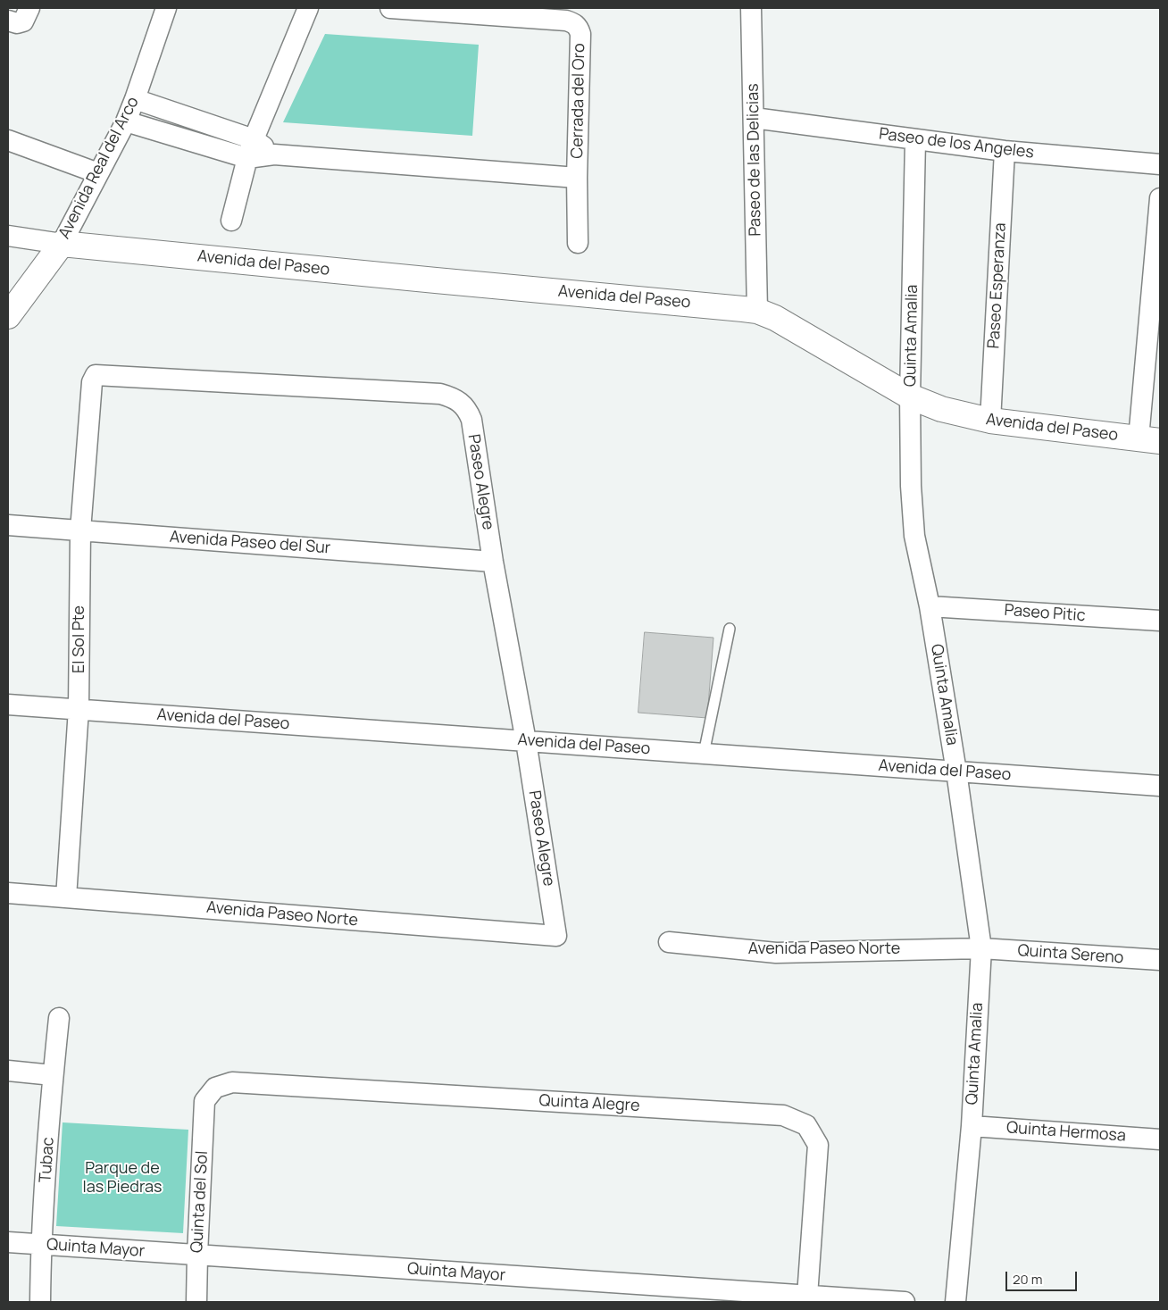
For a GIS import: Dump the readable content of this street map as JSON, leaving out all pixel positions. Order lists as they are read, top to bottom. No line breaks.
{"streets":{"street":["Cerrada del Oro","Paseo de los Angeles","Paseo de las Delicias","Avenida Real del Arco","Avenida del Paseo","Paseo Esperanza","Quinta Amalia","Paseo Alegre","Avenida Paseo del Sur","Paseo Pitic","El Sol Pte","Avenida Paseo Norte","Quinta Sereno","Quinta Alegre","Quinta Hermosa","Tubac","Quinta del Sol","Quinta Mayor"]},"crossings":[["Cerrada del Oro","Avenida Real del Arco"],["Paseo de los Angeles","Paseo de las Delicias"],["Paseo de los Angeles","Paseo Esperanza"],["Paseo de los Angeles","Quinta Amalia"],["Paseo de las Delicias","Avenida del Paseo"],["Avenida Real del Arco","Avenida del Paseo"],["Avenida del Paseo","Paseo Esperanza"],["Avenida del Paseo","Quinta Amalia"],["Avenida del Paseo","Paseo Alegre"],["Avenida del Paseo","El Sol Pte"],["Quinta Amalia","Paseo Pitic"],["Quinta Amalia","Avenida Paseo Norte"],["Quinta Amalia","Quinta Sereno"],["Quinta Amalia","Quinta Hermosa"],["Paseo Alegre","Avenida Paseo del Sur"],["Paseo Alegre","El Sol Pte"],["Paseo Alegre","Avenida Paseo Norte"],["Avenida Paseo del Sur","El Sol Pte"],["El Sol Pte","Avenida Paseo Norte"],["Avenida Paseo Norte","Quinta Sereno"],["Quinta Alegre","Quinta del Sol"],["Quinta Alegre","Quinta Mayor"],["Tubac","Quinta Mayor"],["Quinta del Sol","Quinta Mayor"]],"parks":["Parque de las Piedras"],"scale_bar":"20 m"}
